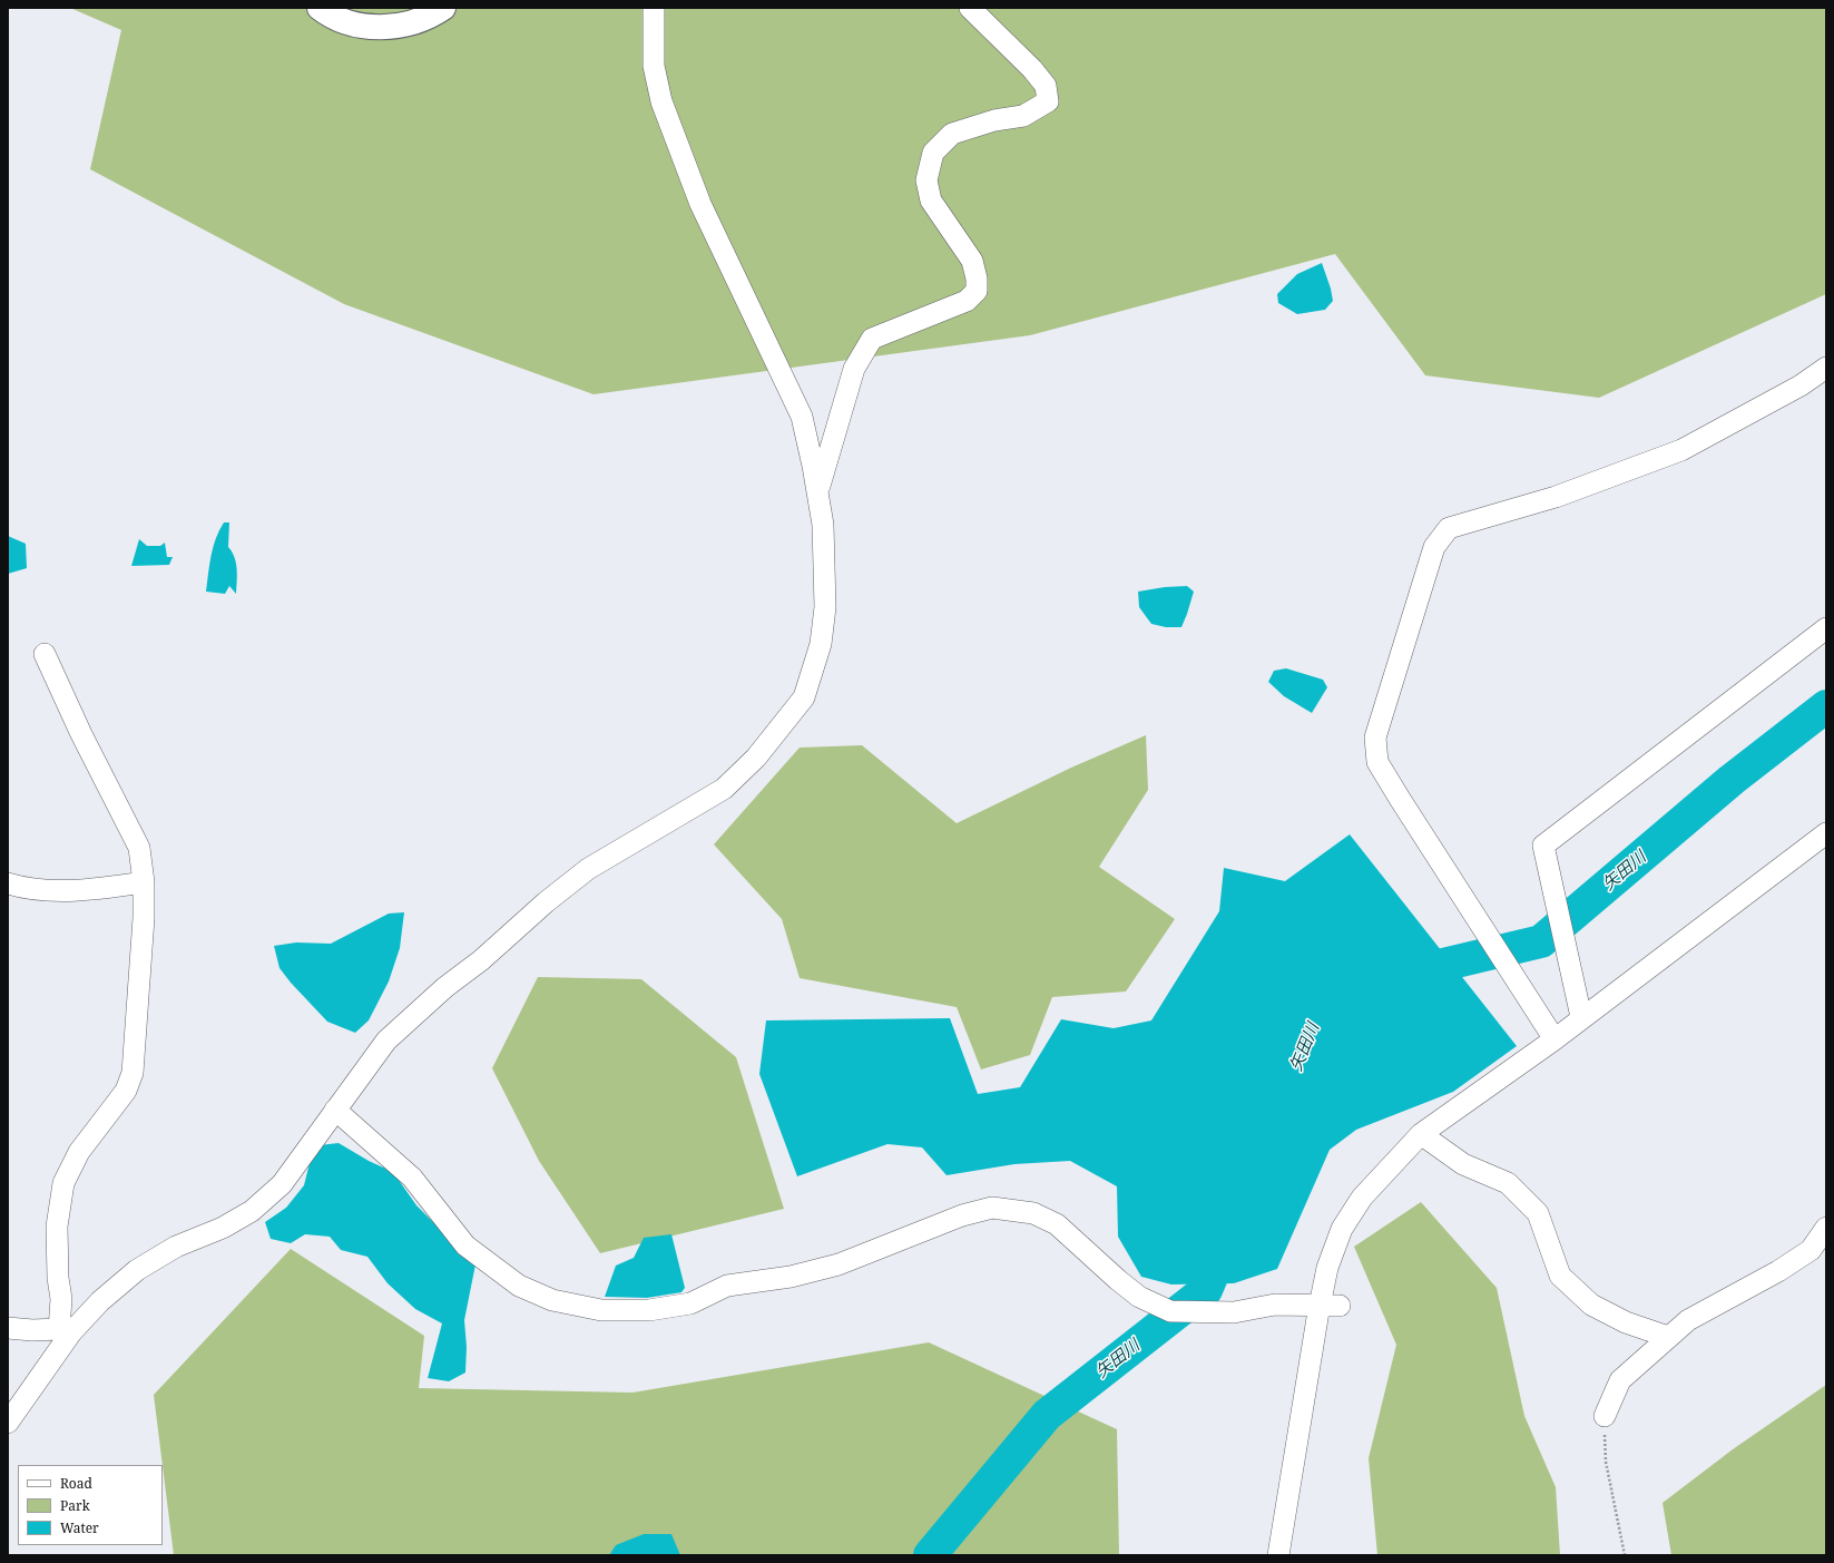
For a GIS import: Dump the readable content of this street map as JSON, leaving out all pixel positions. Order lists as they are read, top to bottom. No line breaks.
{"water":["矢田川"],"legend":["Road","Park","Water"]}
